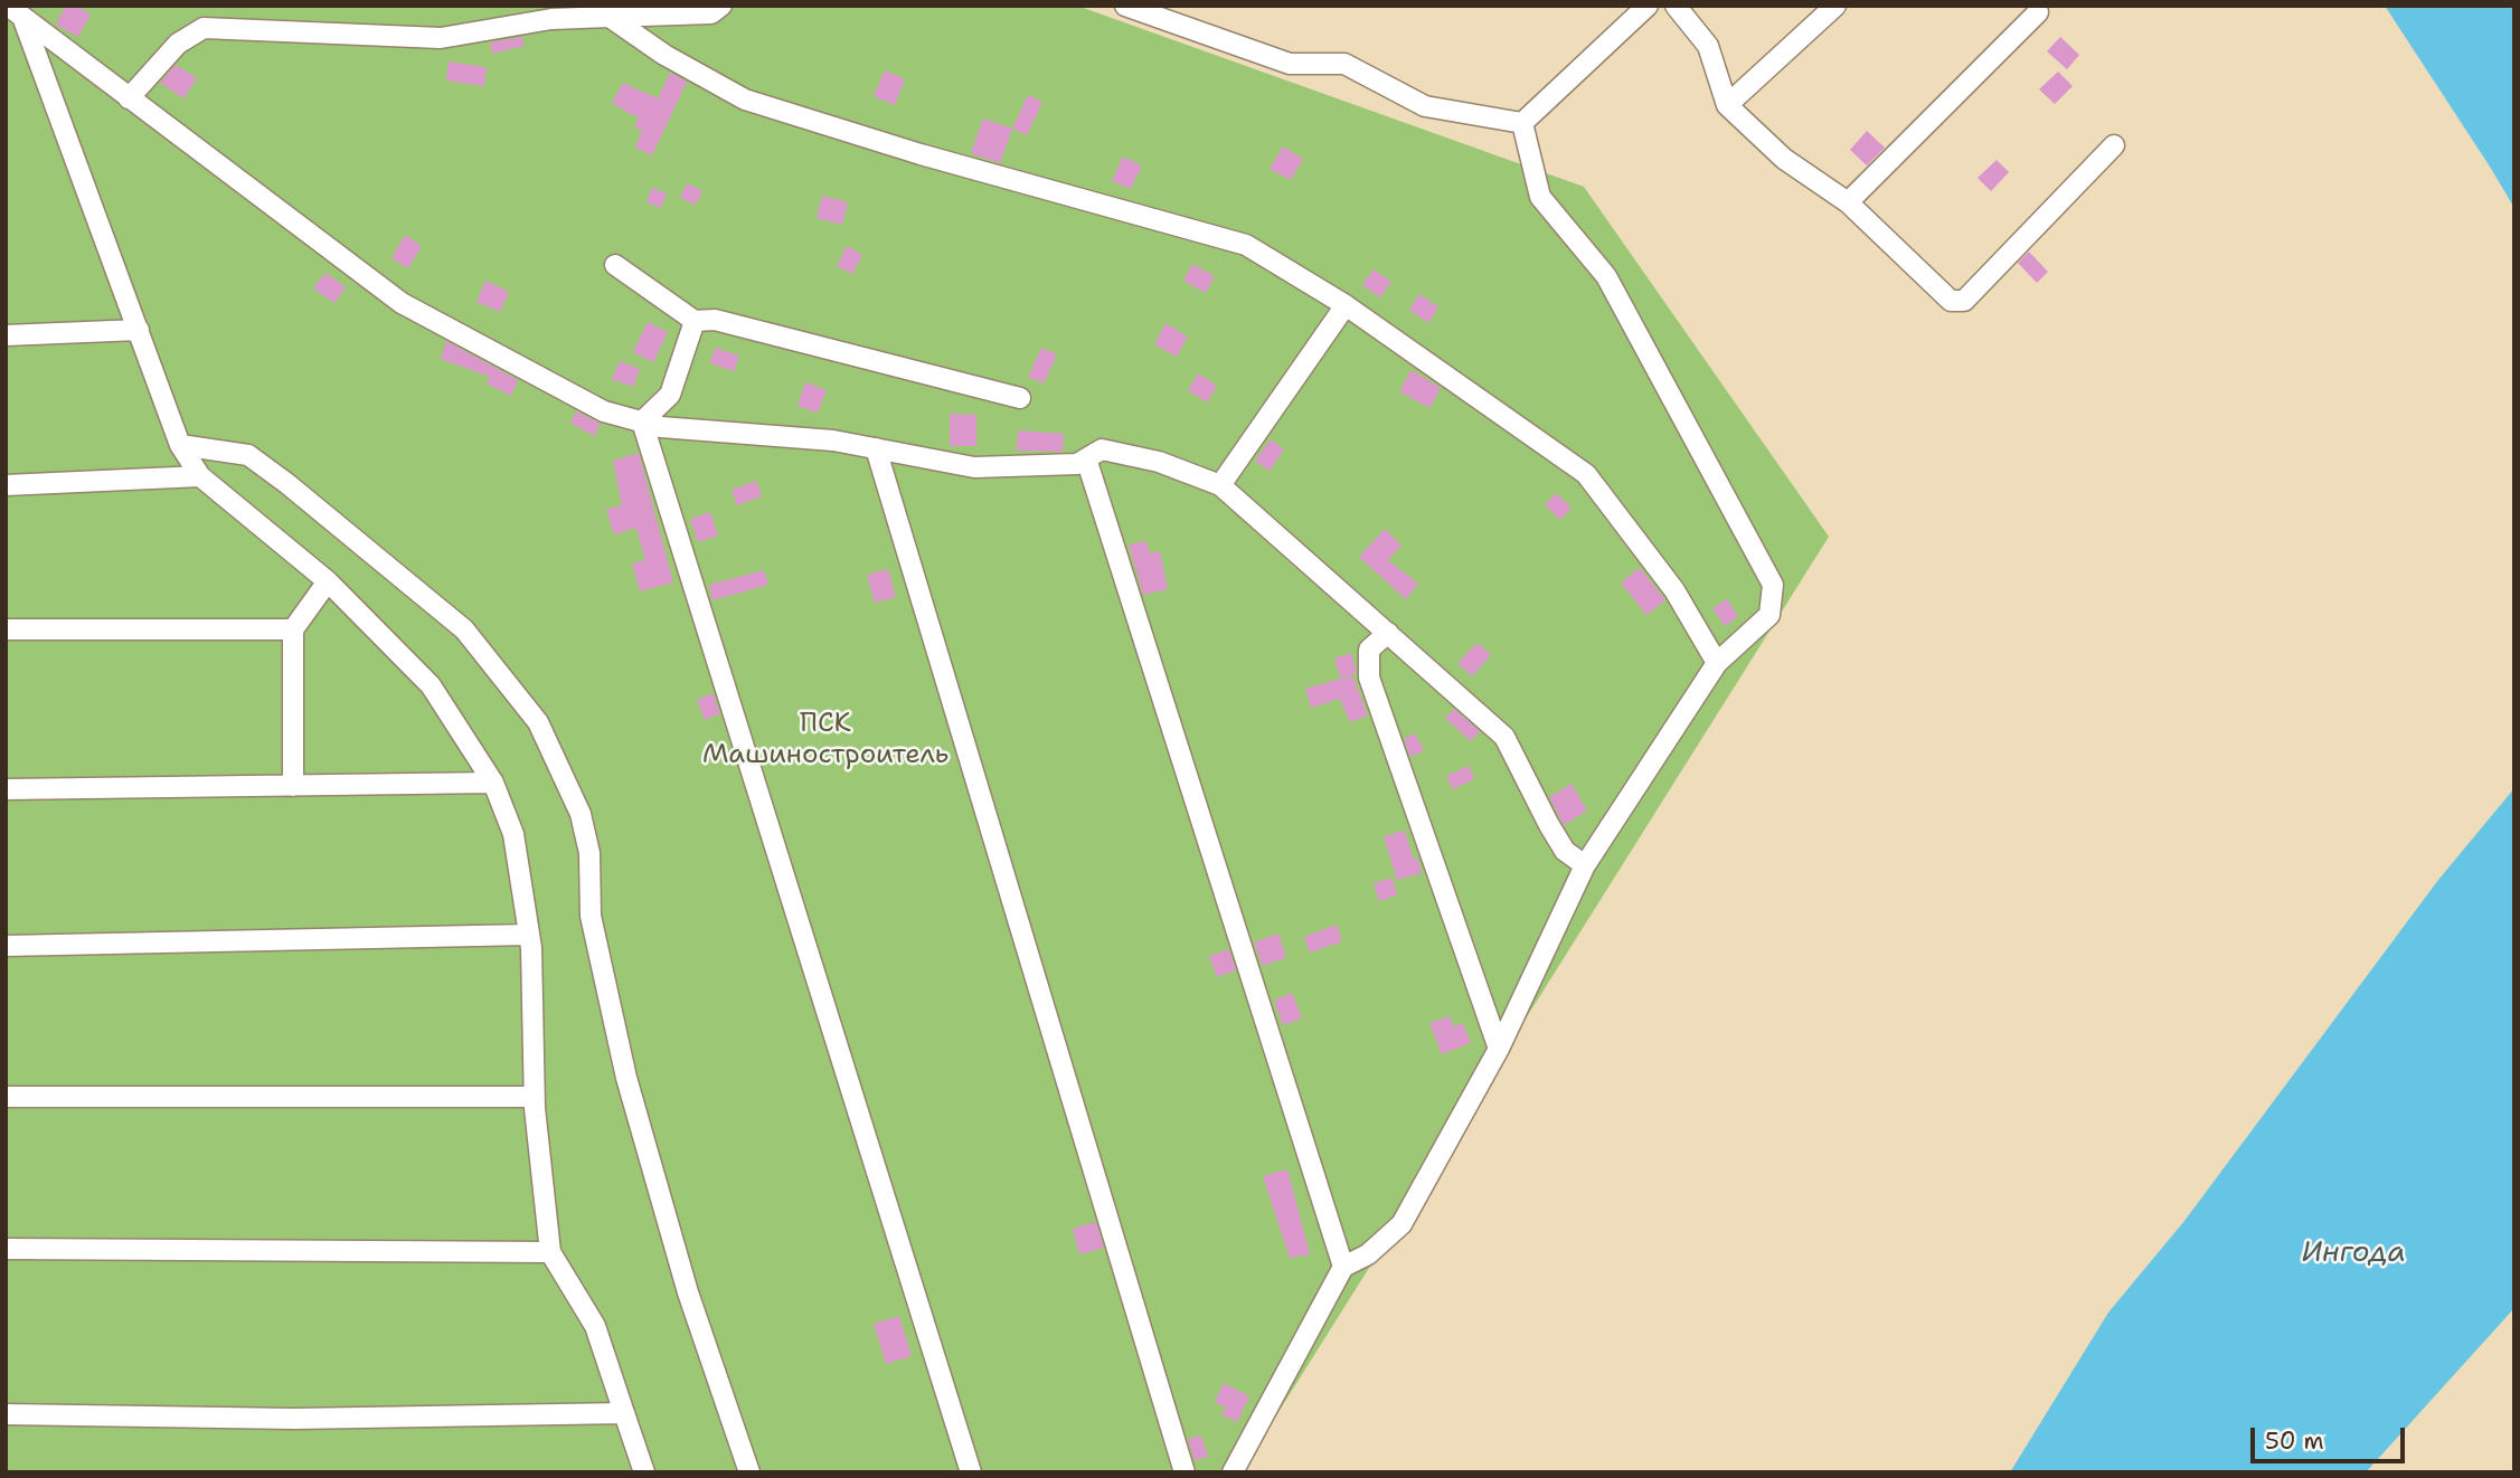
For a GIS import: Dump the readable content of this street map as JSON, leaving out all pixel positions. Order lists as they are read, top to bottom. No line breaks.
{"water":["Ингода"],"parks":["ПСК Машиностроитель"],"scale_bar":"50 m"}
